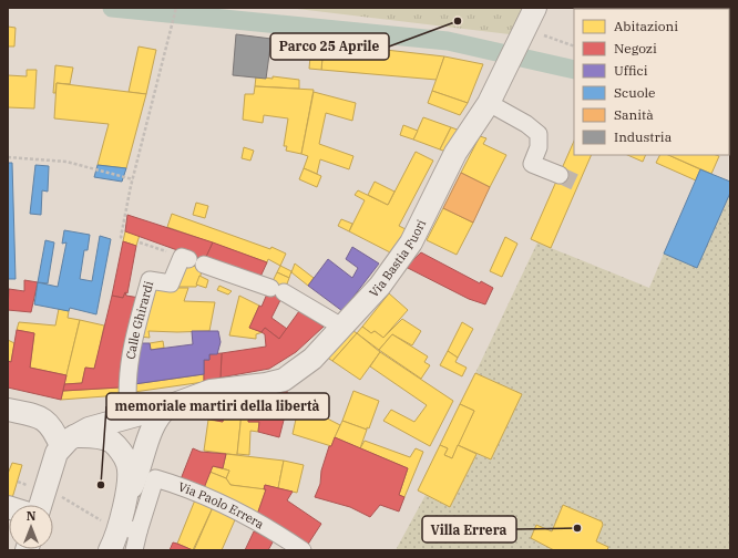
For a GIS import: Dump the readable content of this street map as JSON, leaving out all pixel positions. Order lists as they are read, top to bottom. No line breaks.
{"streets":{"street":["Via Bastia Fuori","Calle Ghirardi","Via Paolo Errera"]},"crossings":[["Via Bastia Fuori","Calle Ghirardi"]],"places":["Parco 25 Aprile","memoriale martiri della libertà","Villa Errera"],"legend":["Abitazioni","Negozi","Uffici","Scuole","Sanità","Industria"],"north":"top"}
